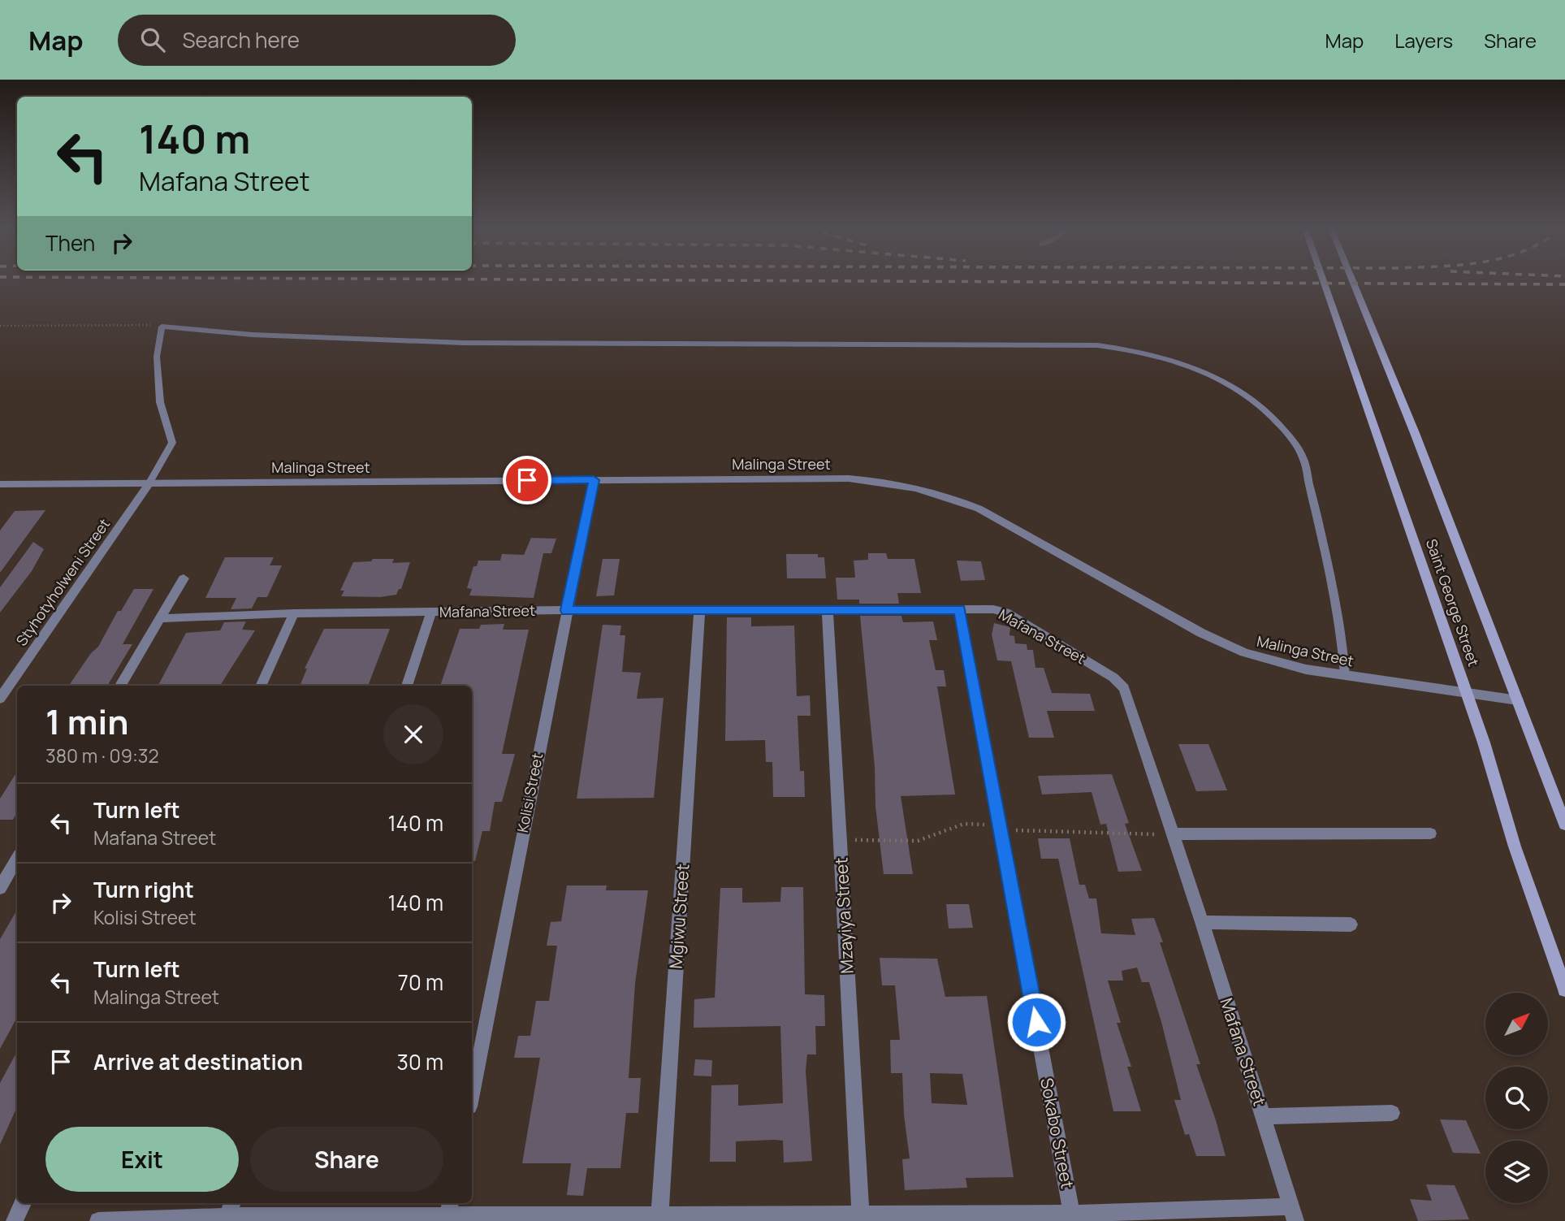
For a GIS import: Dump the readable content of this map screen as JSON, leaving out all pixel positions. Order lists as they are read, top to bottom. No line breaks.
{"streets":{"main road":["Saint George Street"],"street":["Malinga Street","Styhotyholweni Street","Mafana Street","Kolisi Street","Mzayiya Street","Mgiwu Street","Sokabo Street"]},"crossings":[["Malinga Street","Styhotyholweni Street"],["Malinga Street","Saint George Street"],["Malinga Street","Kolisi Street"],["Mafana Street","Kolisi Street"],["Mafana Street","Mzayiya Street"],["Mafana Street","Mgiwu Street"],["Mafana Street","Sokabo Street"]],"north":"top right","page":{"header":"Map","search":"Search here","nav":["Map","Layers","Share"],"turn":["140 m","Mafana Street"],"then":"Then","heading":["1 min","380 m · 09:32"],"list":[{"name":"Turn left","note":"Mafana Street","value":"140 m"},{"name":"Turn right","note":"Kolisi Street","value":"140 m"},{"name":"Turn left","note":"Malinga Street","value":"70 m"},{"name":"Arrive at destination","value":"30 m"}],"buttons":["Exit","Share"]}}
